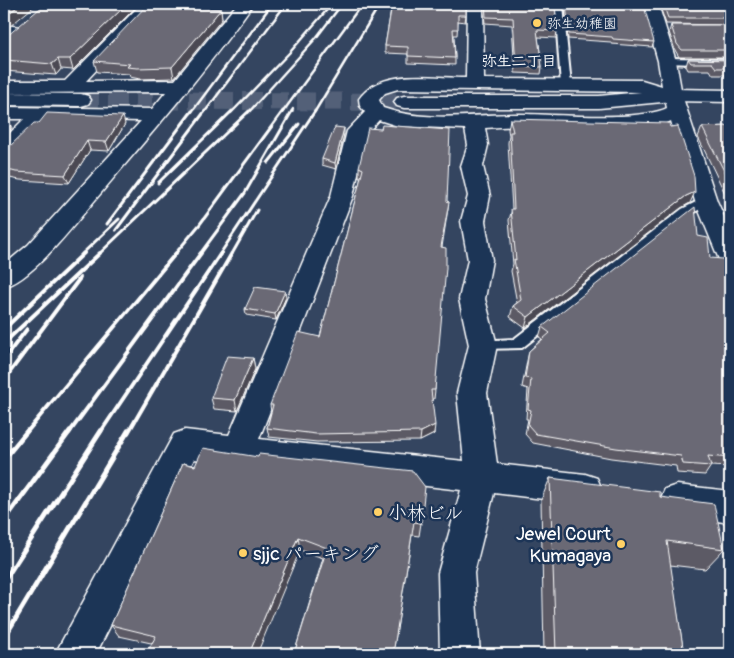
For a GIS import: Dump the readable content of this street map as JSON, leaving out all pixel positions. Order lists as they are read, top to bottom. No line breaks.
{"districts":["弥生二丁目"],"places":["弥生幼稚園","小林ビル","Jewel Court Kumagaya","sjjc パーキング"]}
